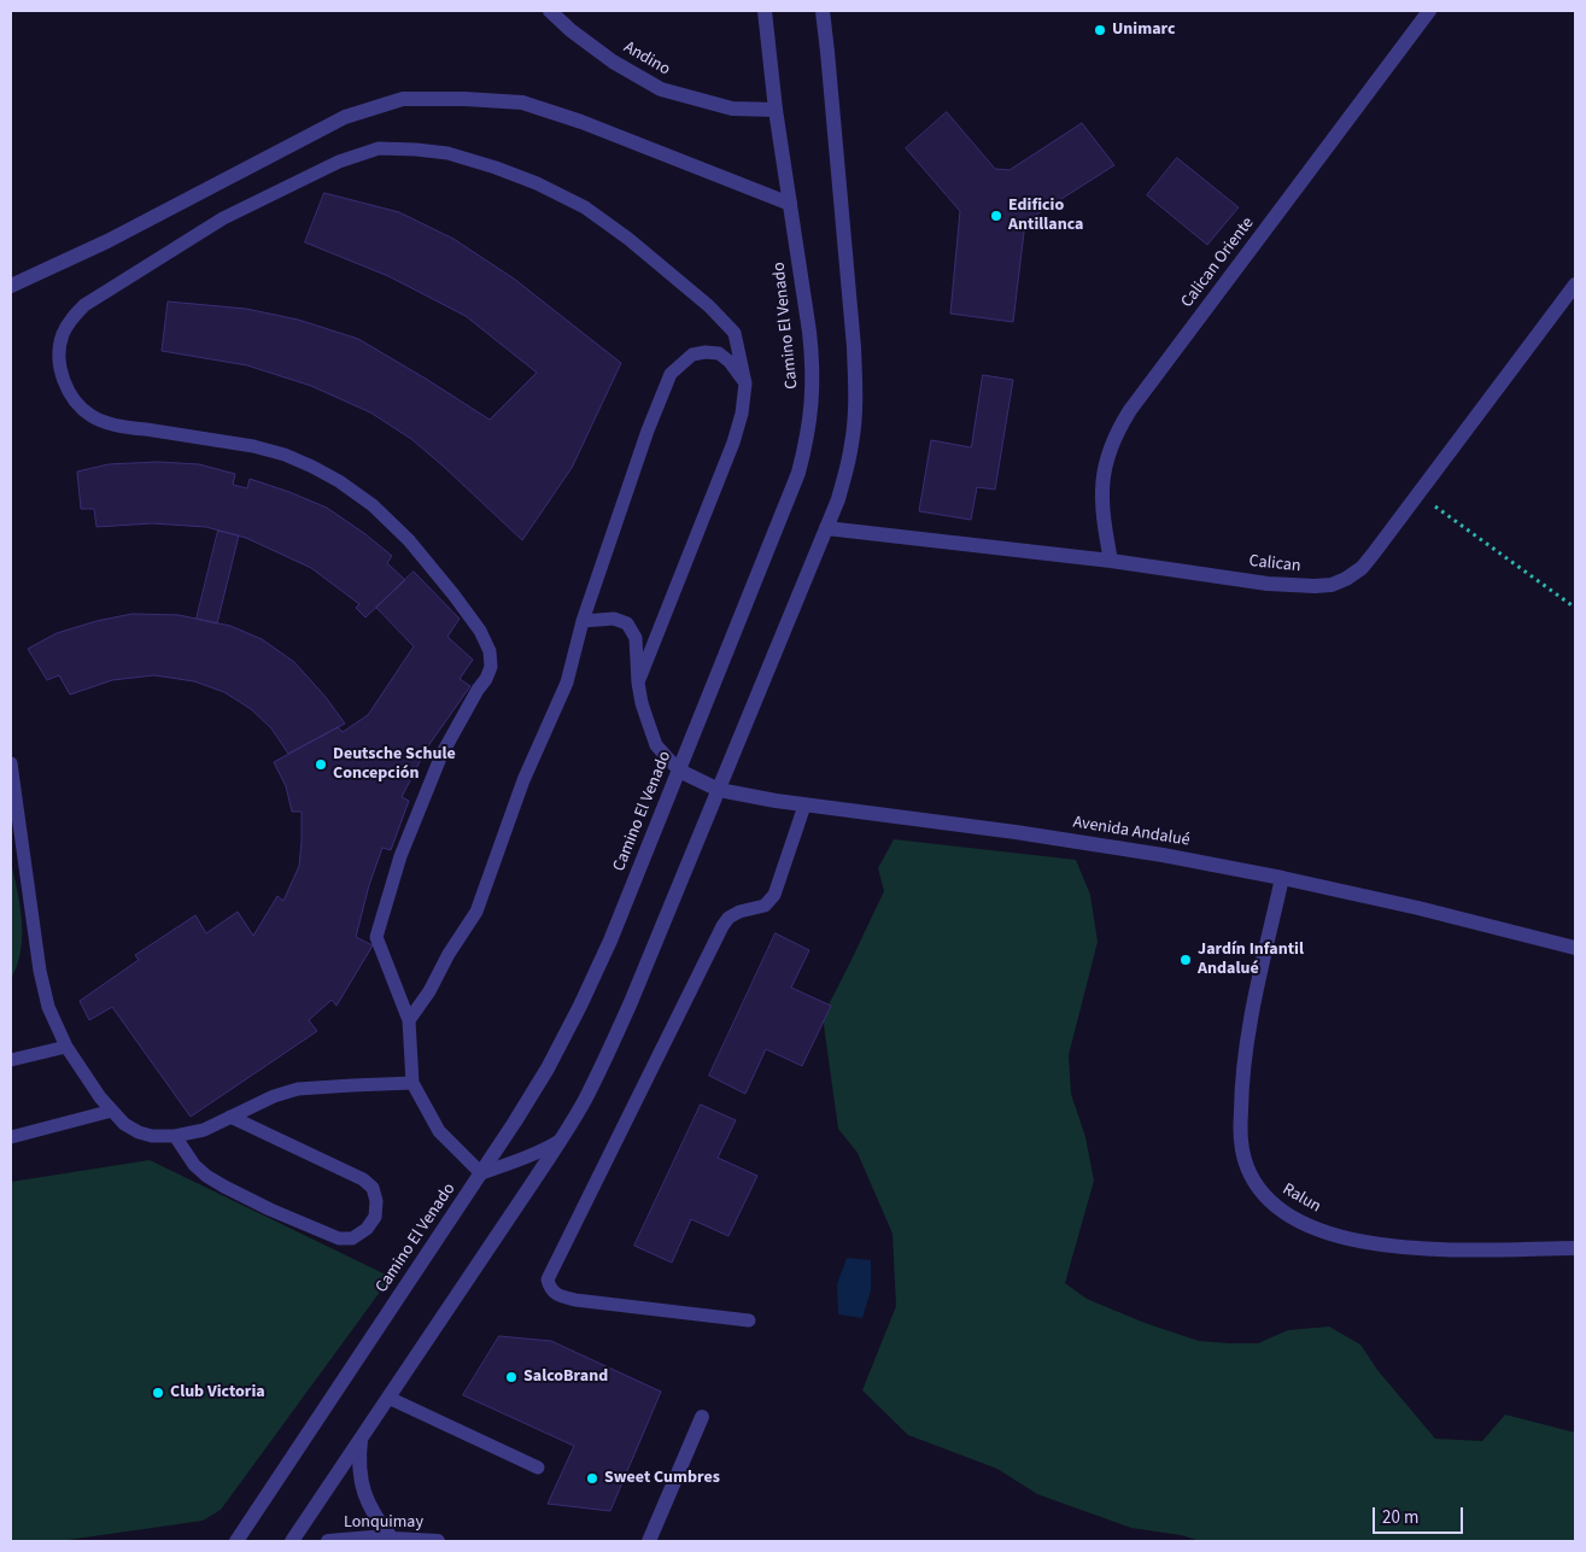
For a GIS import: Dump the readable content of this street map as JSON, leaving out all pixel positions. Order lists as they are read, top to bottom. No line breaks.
{"streets":{"street":["Andino","Calican Oriente","Camino El Venado","Calican","Avenida Andalué","Ralun","Lonquimay"]},"crossings":[["Andino","Camino El Venado"],["Calican Oriente","Calican"],["Camino El Venado","Avenida Andalué"],["Avenida Andalué","Ralun"]],"places":["Unimarc","Edificio Antillanca","Deutsche Schule Concepción","Jardín Infantil Andalué","SalcoBrand","Club Victoria","Sweet Cumbres"],"scale_bar":"20 m"}
